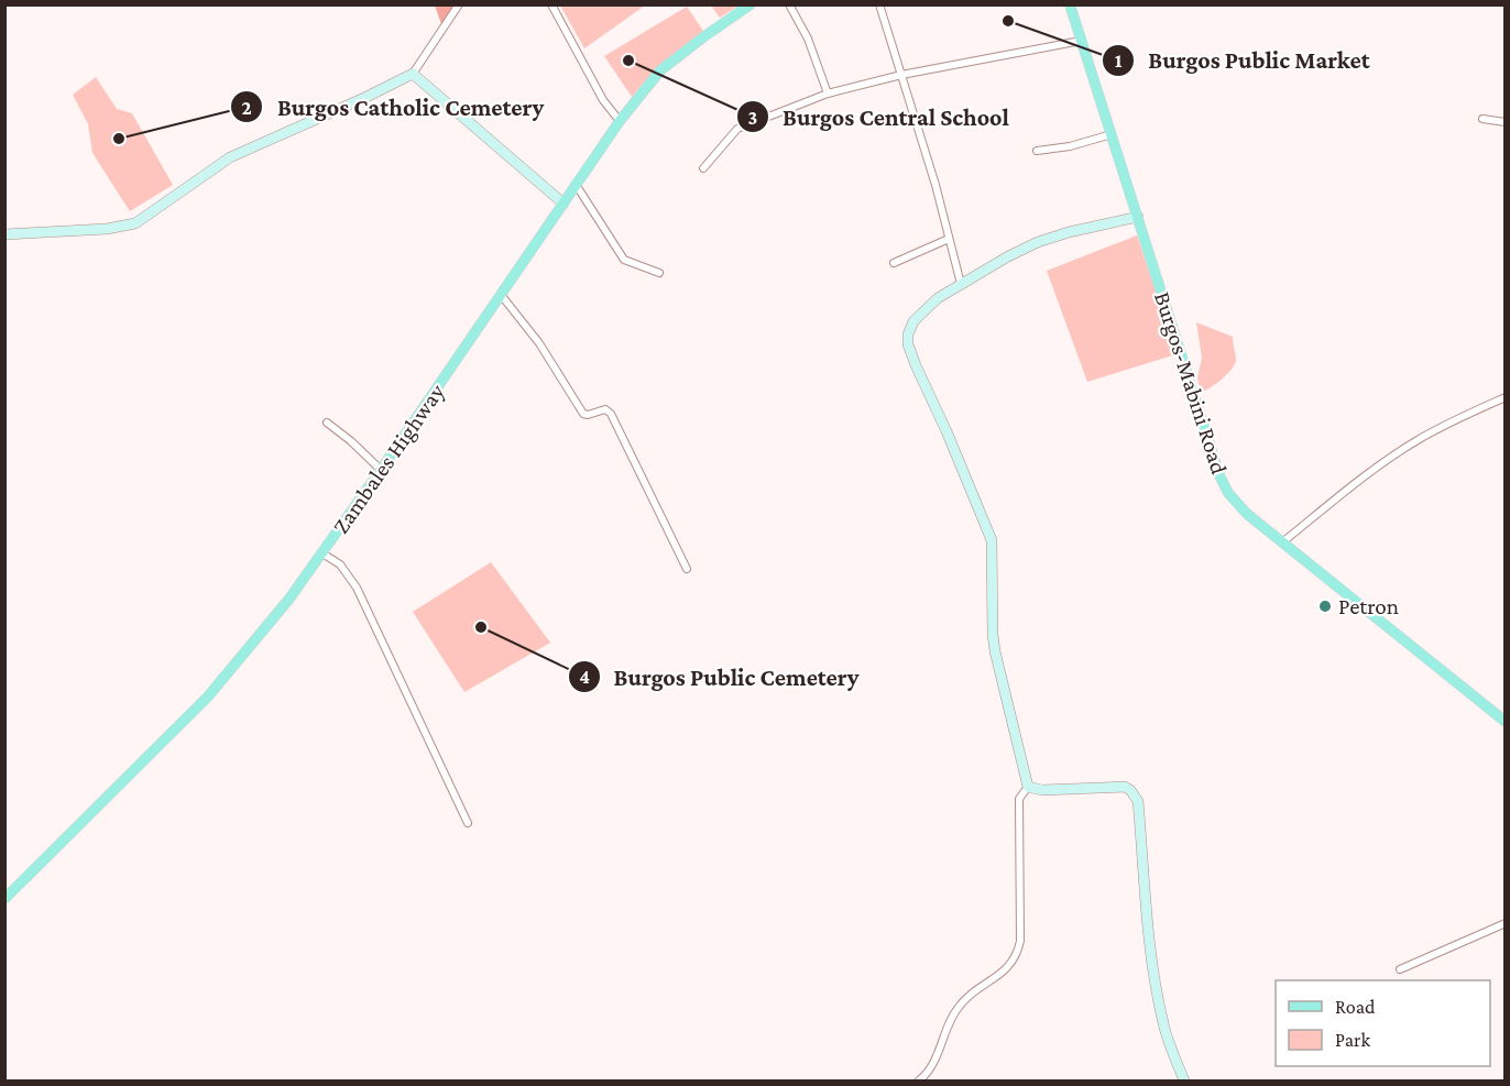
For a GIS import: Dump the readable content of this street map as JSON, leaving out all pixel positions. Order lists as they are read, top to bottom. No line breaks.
{"streets":{"main road":["Burgos-Mabini Road","Zambales Highway"]},"places":["Burgos Public Market","Burgos Central School","Burgos Catholic Cemetery","Petron","Burgos Public Cemetery"],"legend":["Road","Park"]}
